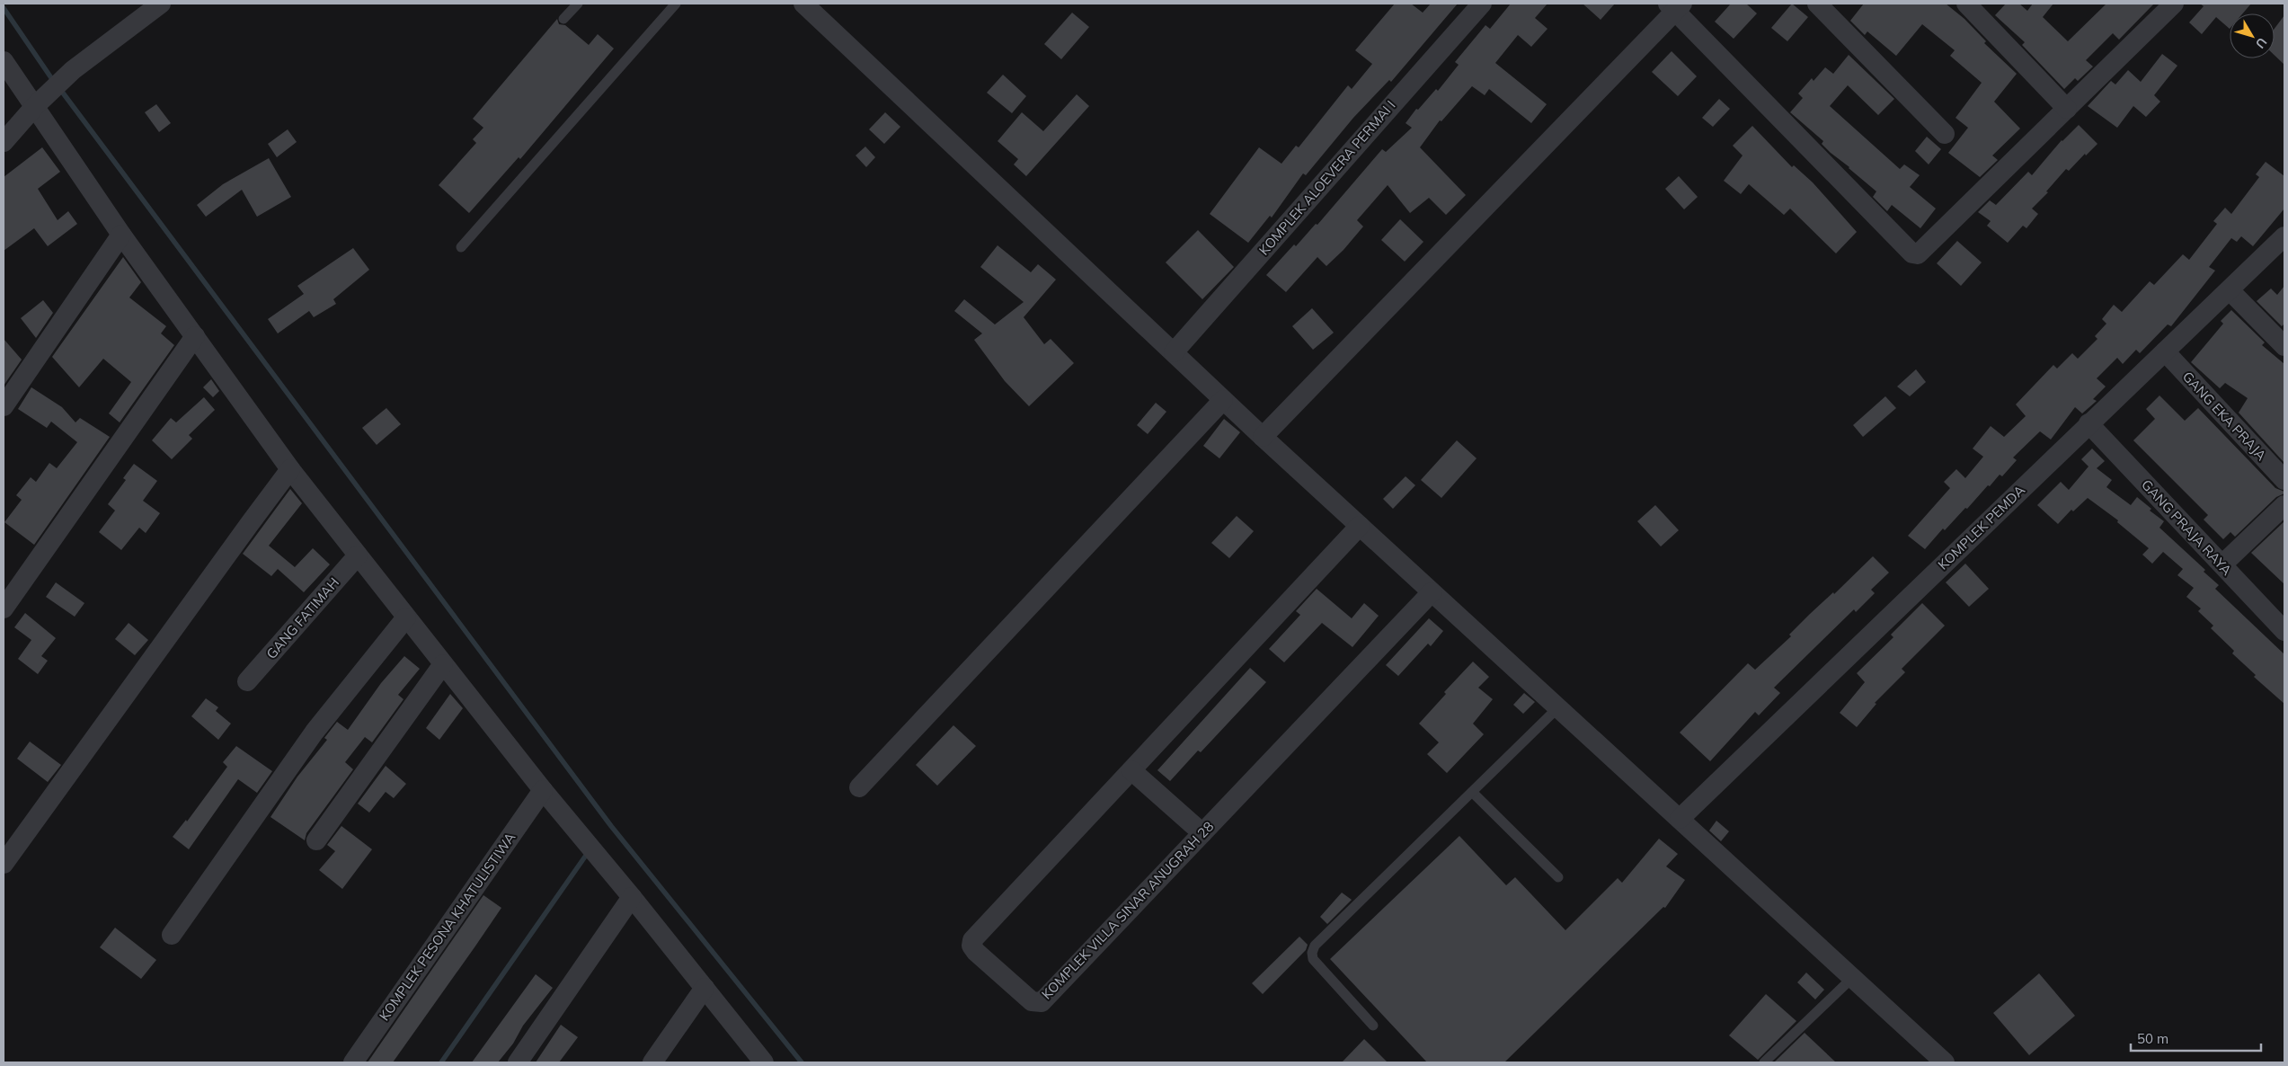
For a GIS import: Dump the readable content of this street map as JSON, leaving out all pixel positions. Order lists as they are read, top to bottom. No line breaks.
{"streets":{"street":["KOMPLEK ALOEVERA PERMAI I","GANG EKA PRAJA","KOMPLEK PEMDA","GANG PRAJA RAYA","GANG FATIMAH","KOMPLEK VILLA SINAR ANUGRAH 28","KOMPLEK PESONA KHATULISTIWA"]},"crossings":[["GANG EKA PRAJA","KOMPLEK PEMDA"],["KOMPLEK PEMDA","GANG PRAJA RAYA"]],"scale_bar":"50 m","north":"bottom right"}
